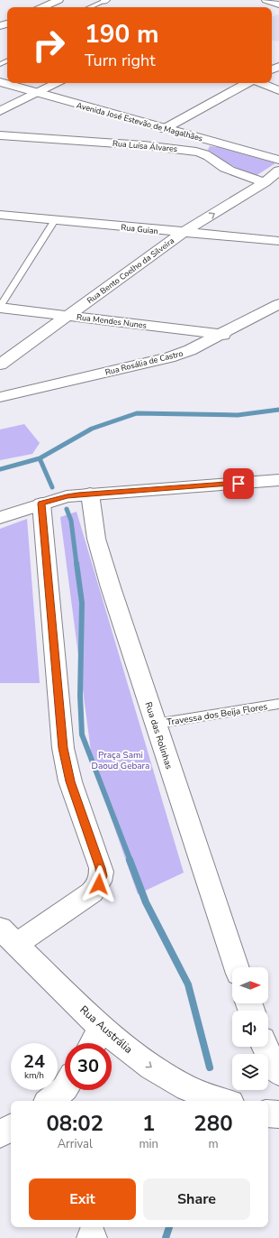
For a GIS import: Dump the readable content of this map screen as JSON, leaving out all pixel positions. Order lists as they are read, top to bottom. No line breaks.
{"streets":{"street":["Avenida José Estevão de Magalhães","Rua Luísa Álvares","Rua Guian","Rua Bento Coelho da Silveira","Rua Mendes Nunes","Rua Rosália de Castro","Rua das Rolinhas","Rua Austrália"],"lane":["Travessa dos Beija Flores"]},"crossings":[["Rua Luísa Álvares","Rua Bento Coelho da Silveira"],["Rua Guian","Rua Bento Coelho da Silveira"],["Rua Bento Coelho da Silveira","Rua Mendes Nunes"],["Rua Mendes Nunes","Rua Rosália de Castro"],["Travessa dos Beija Flores","Rua das Rolinhas"]],"one_way":["Rua Austrália"],"parks":["Praça Sami Daoud Gebara"],"north":"right","page":{"turn":["190 m","Turn right"],"speed":"24 km/h","limit":"30","eta":["08:02","Arrival","1","min","280","m"],"buttons":["Exit","Share"]}}
